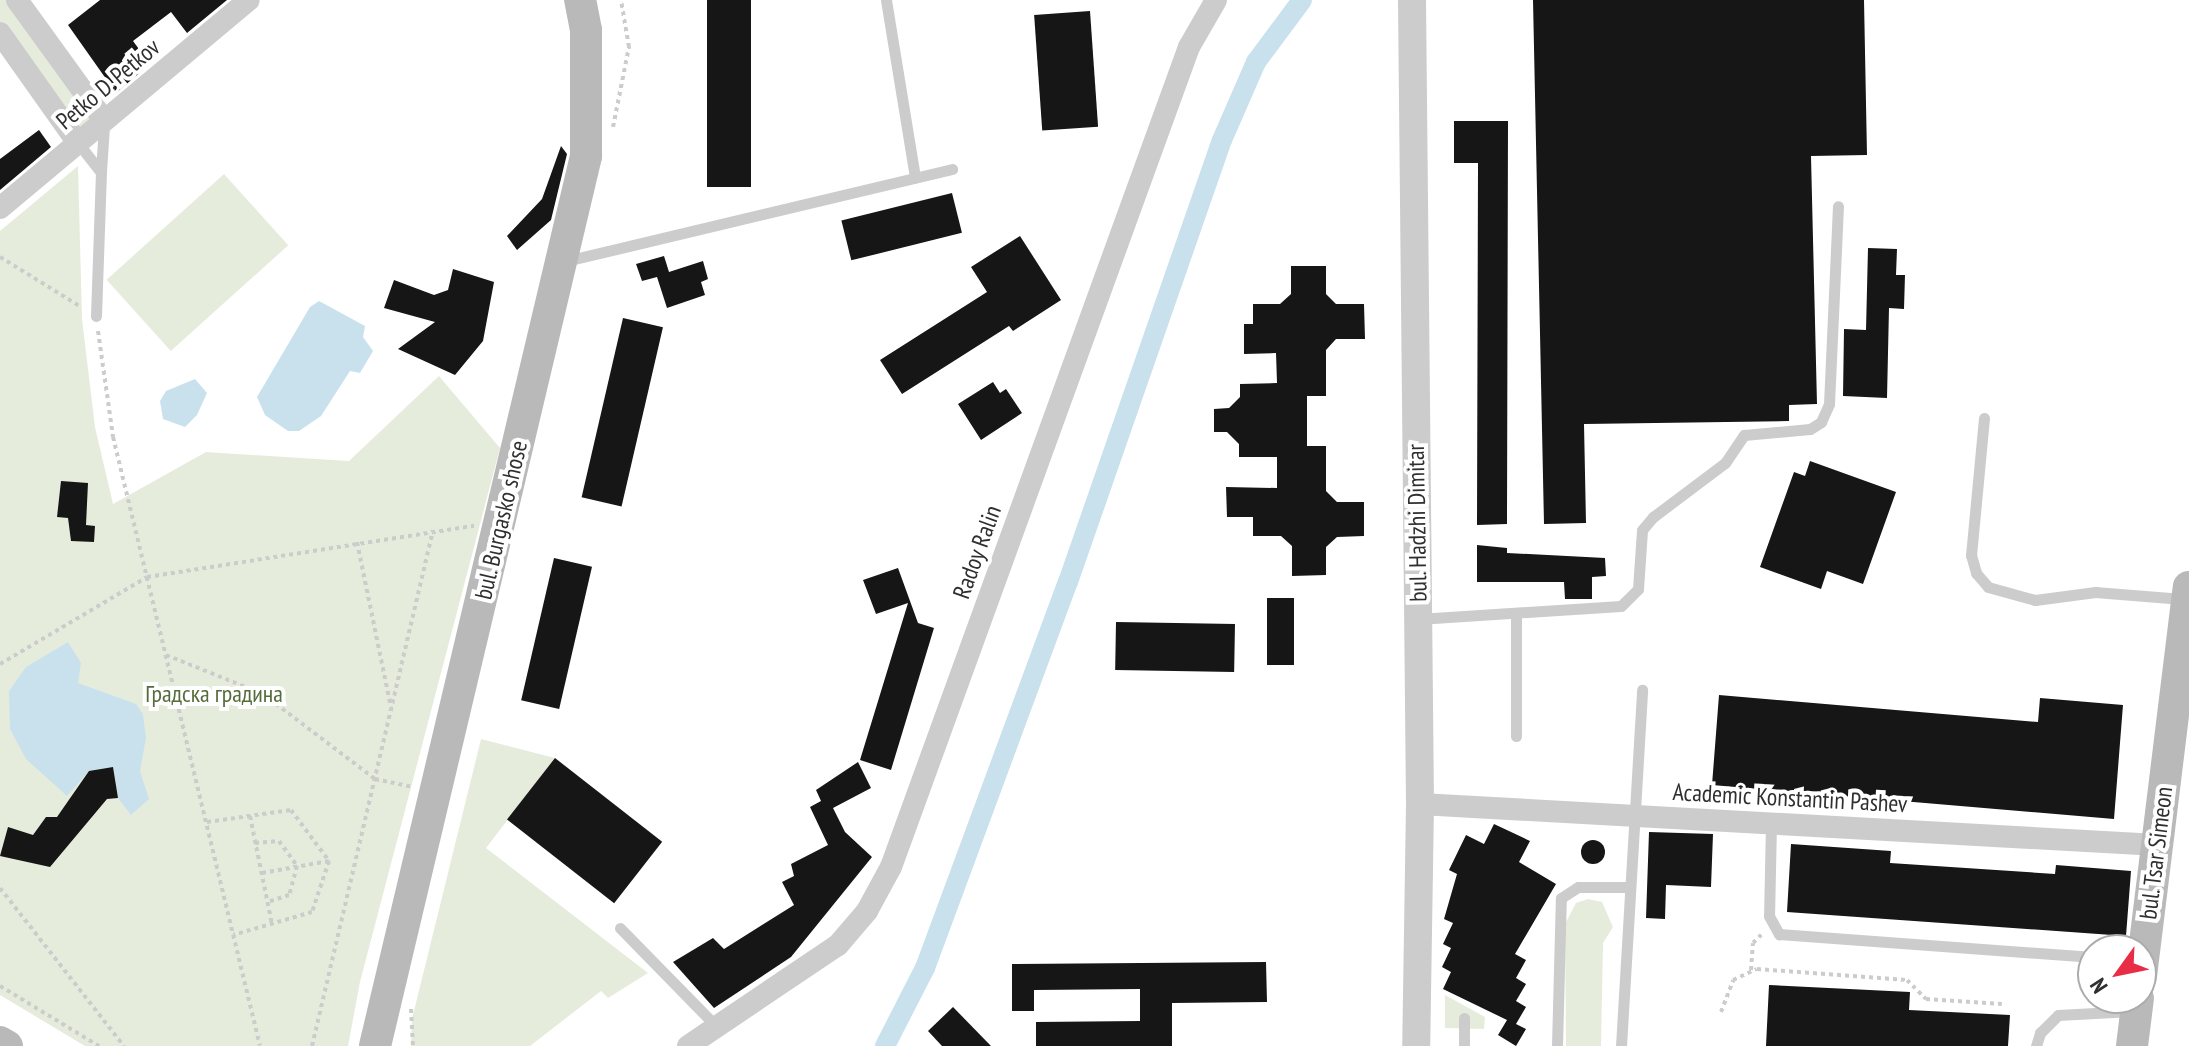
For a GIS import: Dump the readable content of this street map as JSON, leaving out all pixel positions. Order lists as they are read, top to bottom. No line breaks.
{"streets":{"main road":["bul. Burgasko shose","bul. Tsar Simeon"],"street":["Petko D. Petkov","bul. Hadzhi Dimitar","Radoy Ralin","Academic Konstantin Pashev"]},"crossings":[["bul. Hadzhi Dimitar","Academic Konstantin Pashev"],["Academic Konstantin Pashev","bul. Tsar Simeon"]],"parks":["Градска градина"],"north":"bottom left"}
